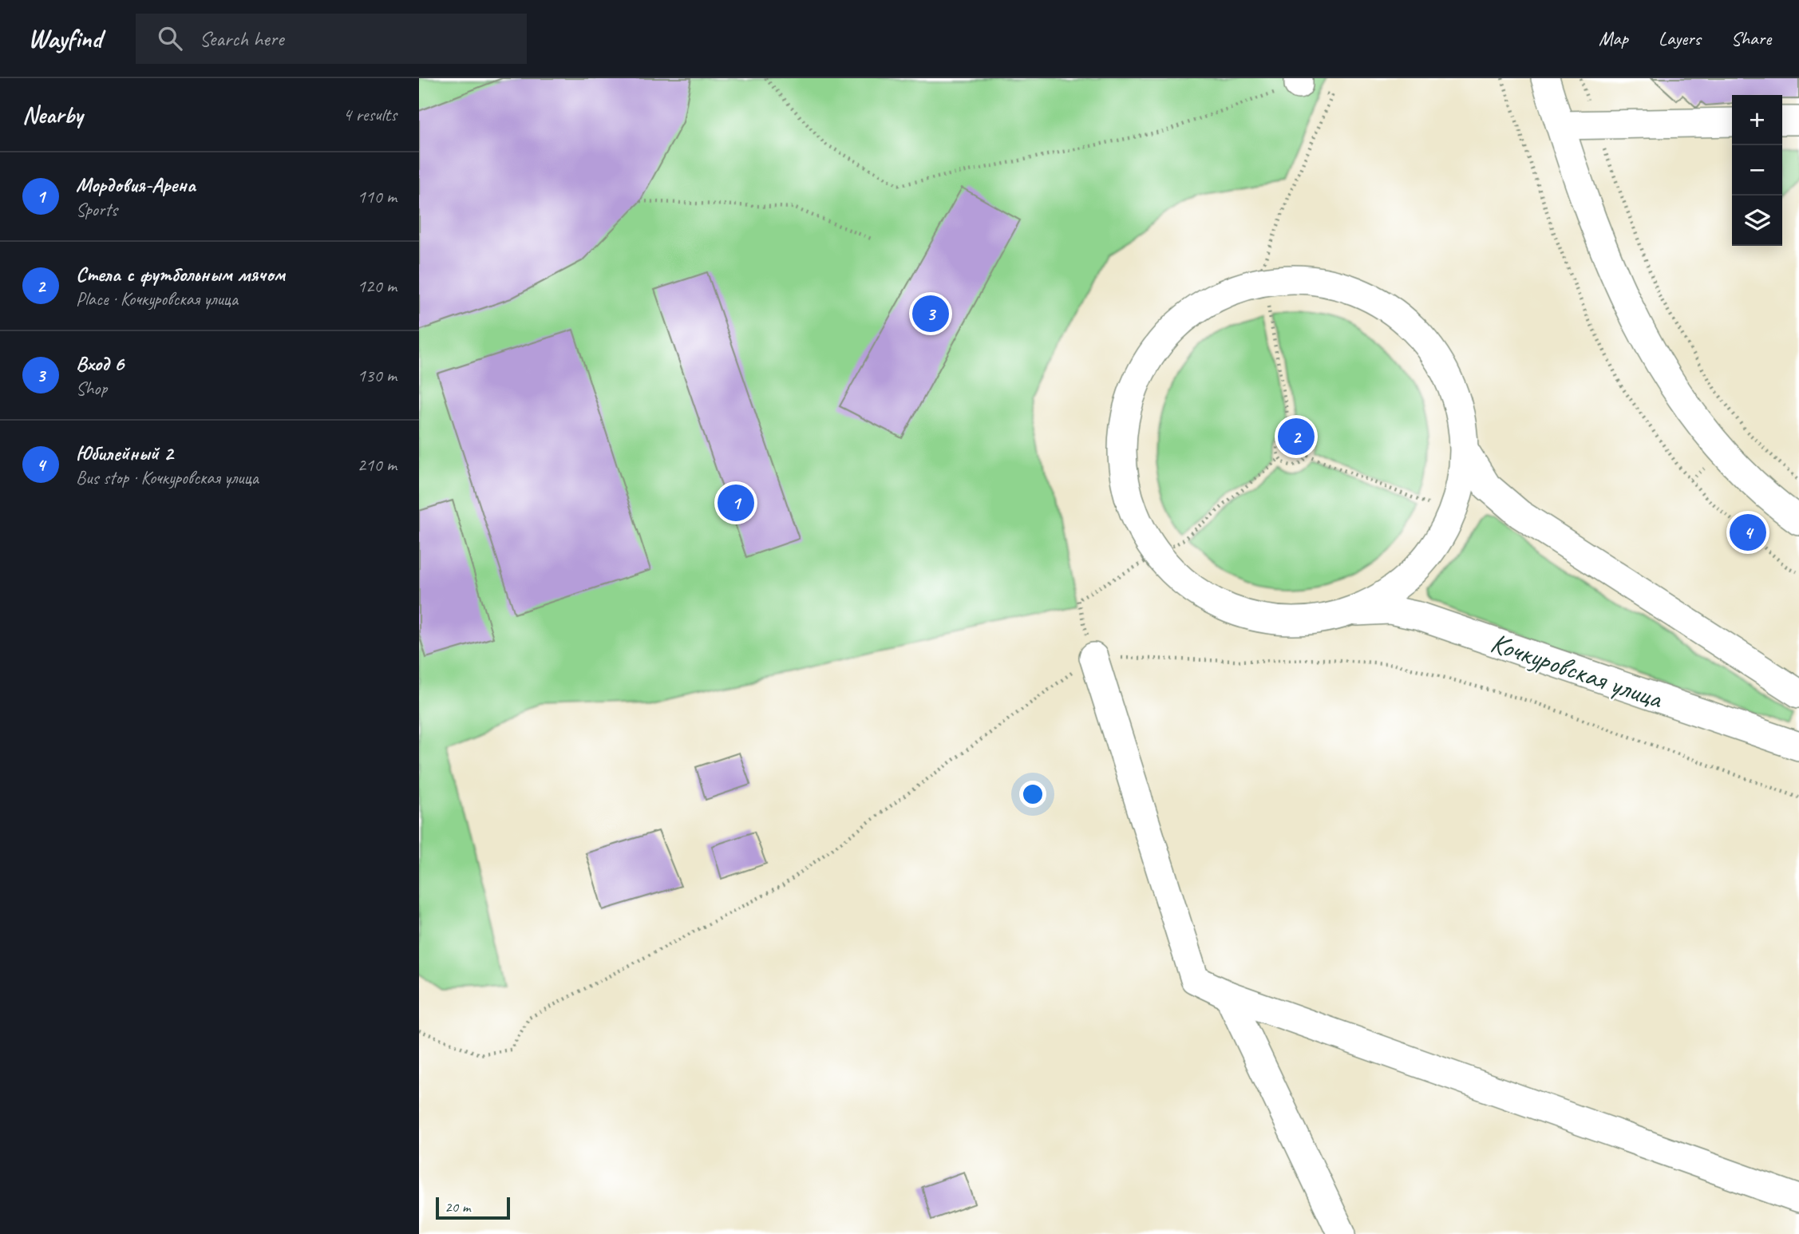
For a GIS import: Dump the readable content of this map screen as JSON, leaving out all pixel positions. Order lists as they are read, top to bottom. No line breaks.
{"streets":{"street":["Кочкуровская улица"]},"scale_bar":"20 m","page":{"header":"Wayfind","search":"Search here","nav":["Map","Layers","Share"],"heading":["Nearby","4 results"],"map_buttons":["+","−"],"list":[{"mark":"1","name":"Мордовия-Арена","note":"Sports","value":"110 m"},{"mark":"2","name":"Стела с футбольным мячом","note":"Place · Кочкуровская улица","value":"120 m"},{"mark":"3","name":"Вход 6","note":"Shop","value":"130 m"},{"mark":"4","name":"Юбилейный 2","note":"Bus stop · Кочкуровская улица","value":"210 m"}],"pins":["3","2","1","4"],"scale":"20 m"}}
